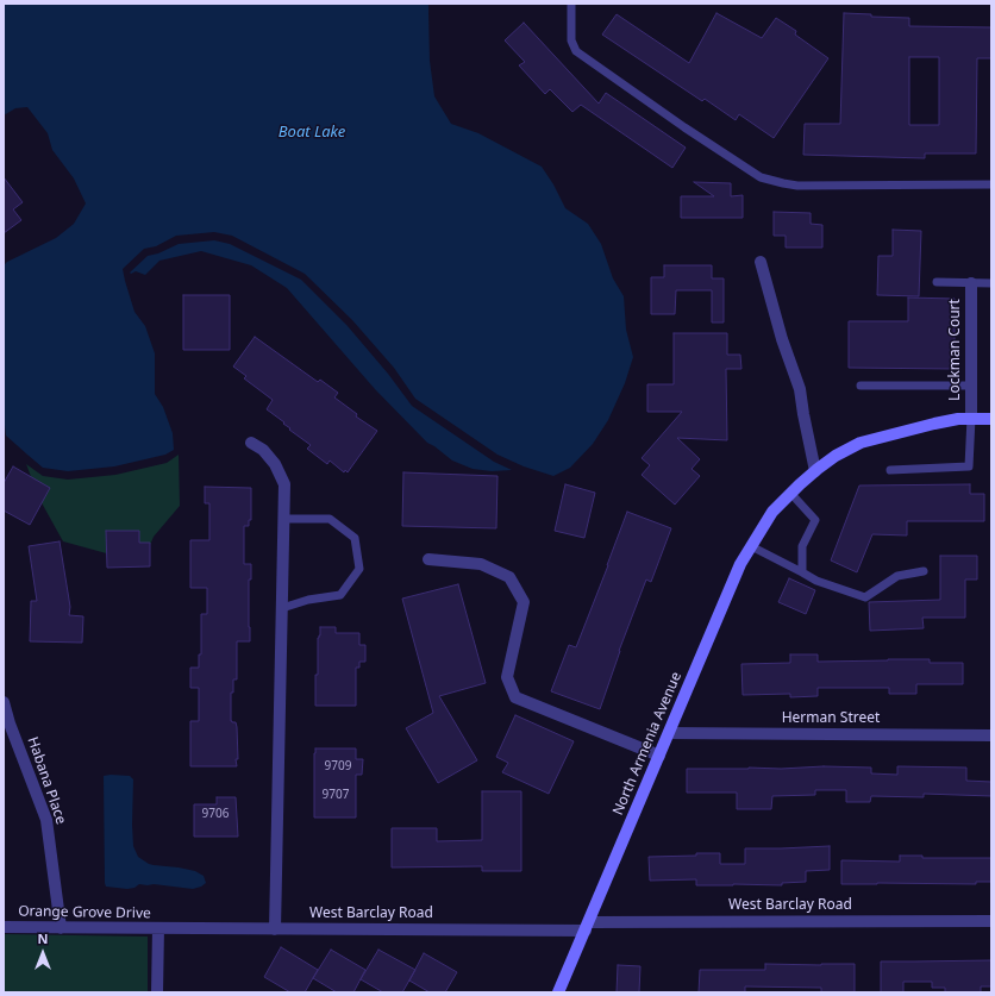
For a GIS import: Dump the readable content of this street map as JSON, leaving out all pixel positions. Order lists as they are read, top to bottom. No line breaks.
{"streets":{"main road":["North Armenia Avenue"],"street":["Lockman Court","Herman Street","Habana Place","West Barclay Road","Orange Grove Drive"]},"crossings":[["Lockman Court","North Armenia Avenue"],["Herman Street","North Armenia Avenue"],["North Armenia Avenue","West Barclay Road"],["Habana Place","Orange Grove Drive"],["West Barclay Road","Orange Grove Drive"]],"water":["Boat Lake"],"house_numbers":["9709","9707","9706"],"north":"top"}
